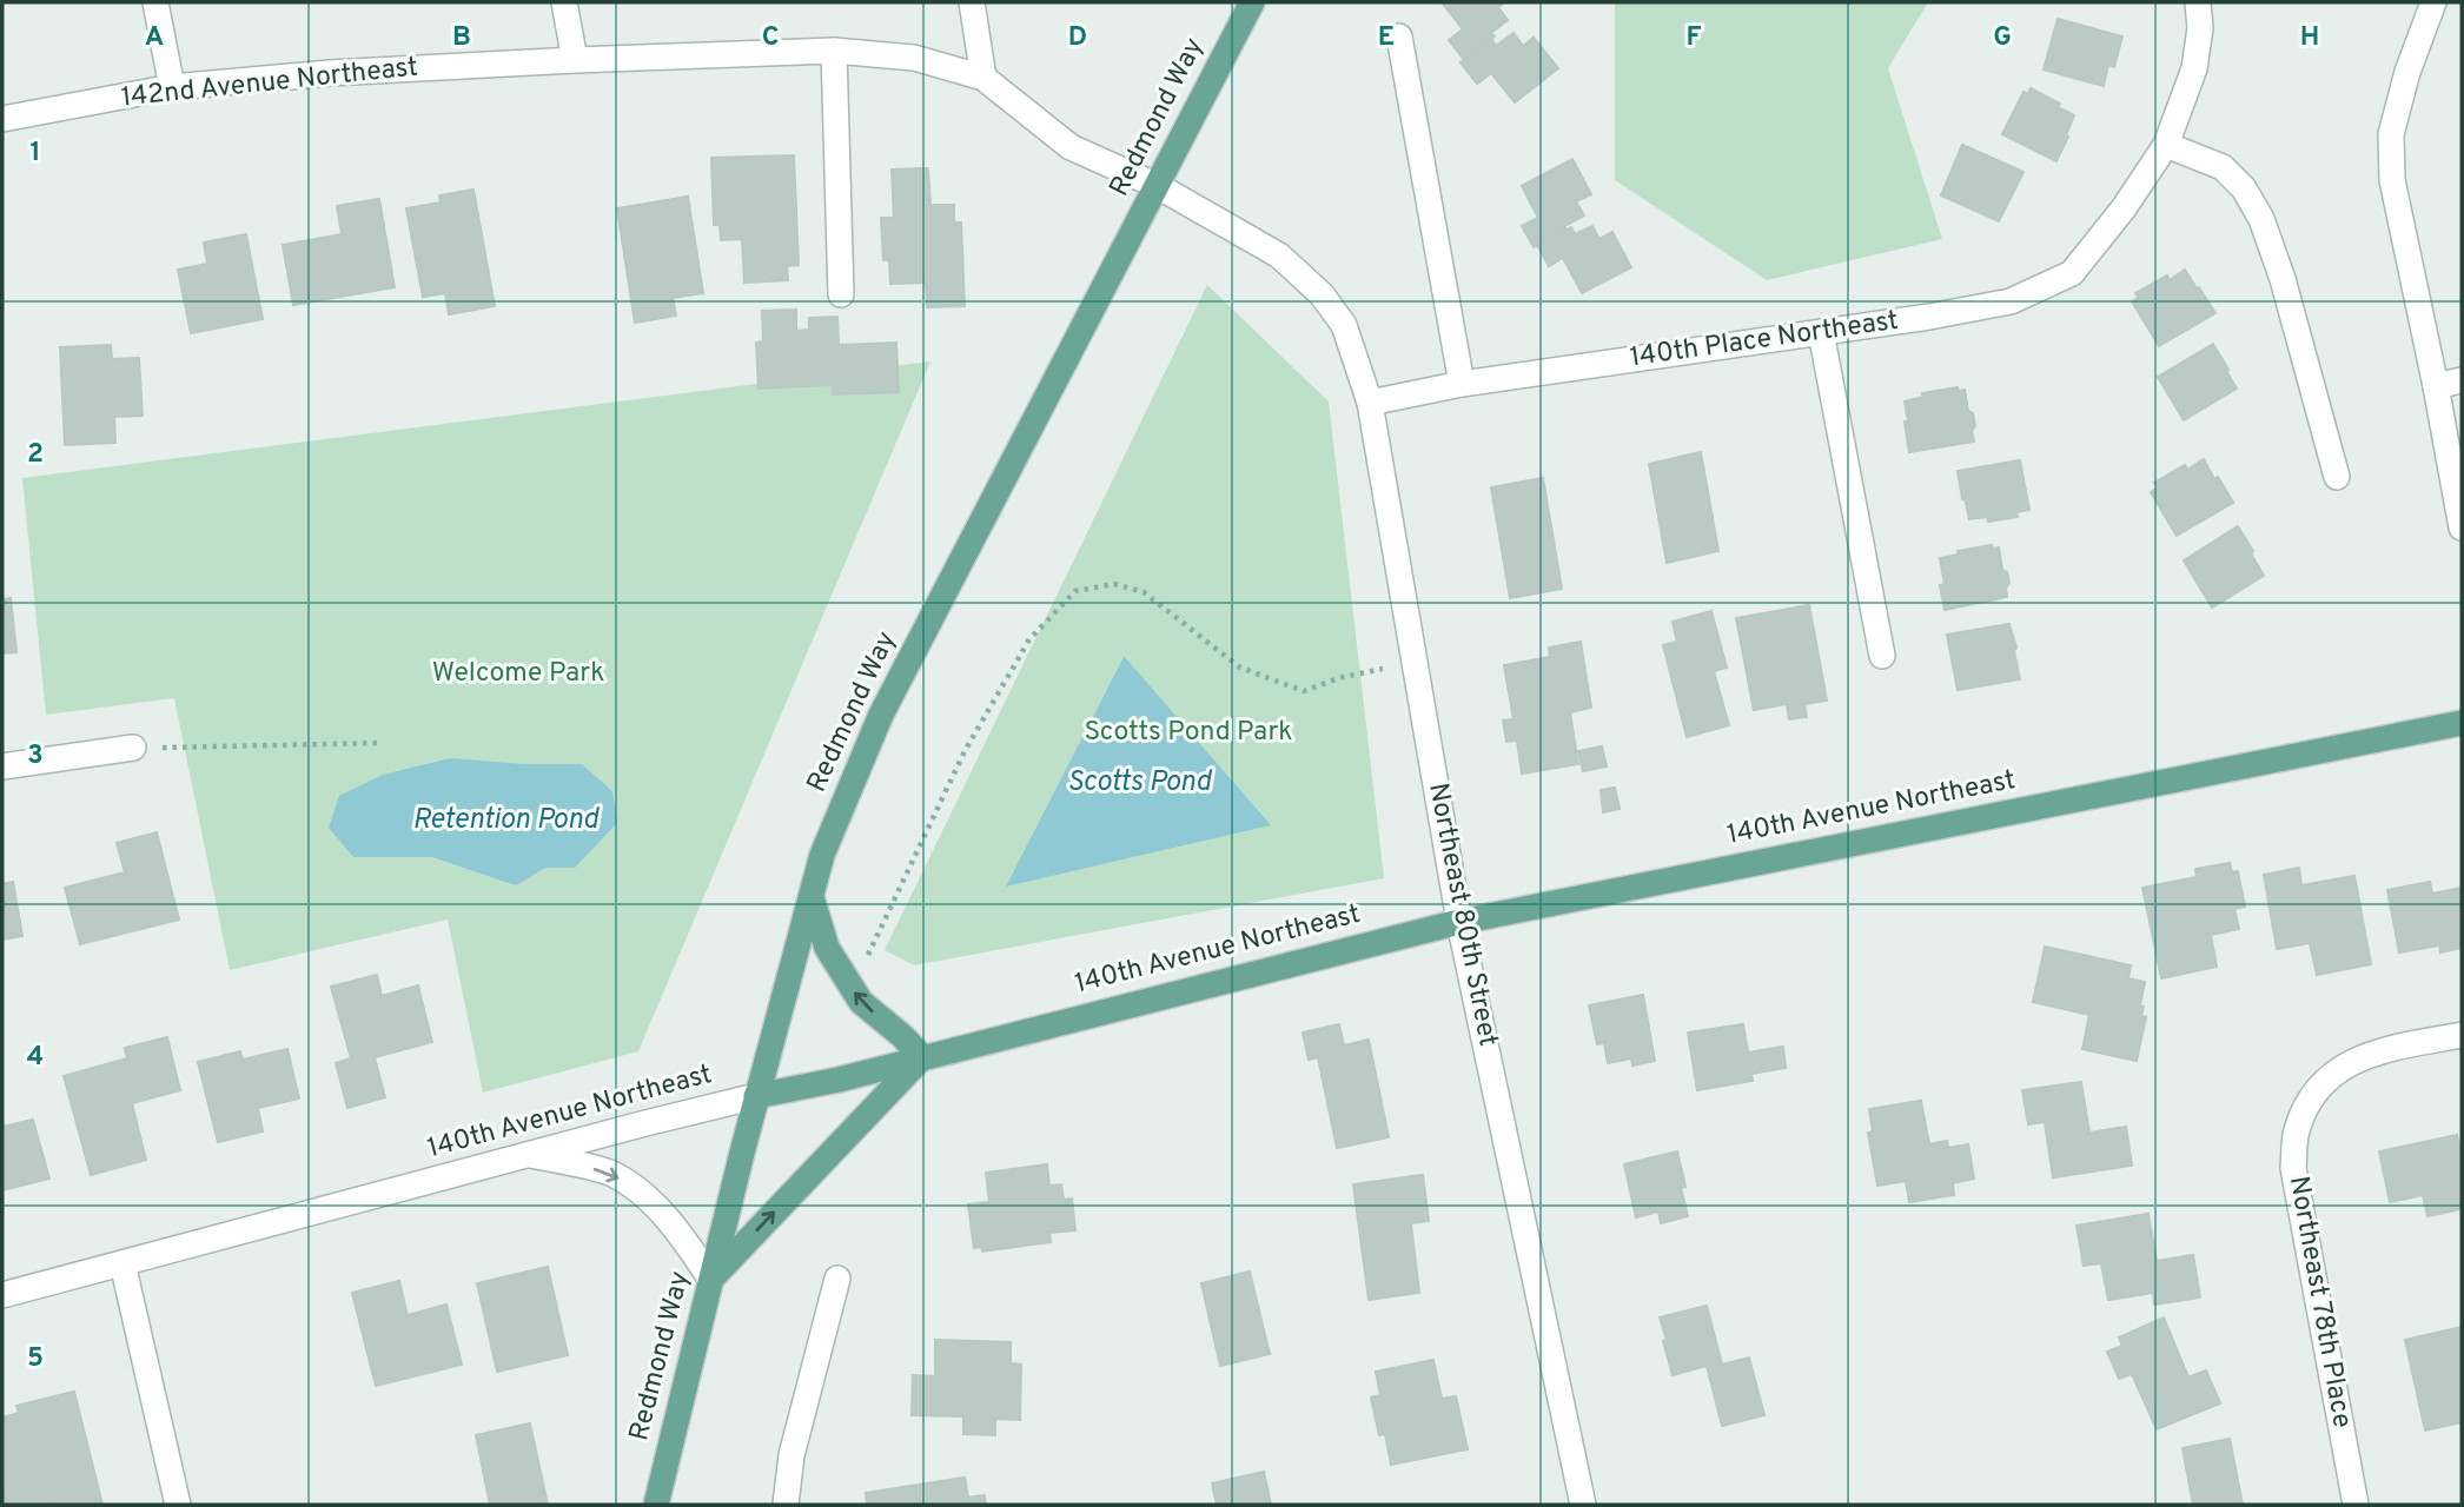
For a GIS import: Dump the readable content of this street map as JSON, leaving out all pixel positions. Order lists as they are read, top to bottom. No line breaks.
{"streets":{"main road":["Redmond Way","140th Avenue Northeast"],"street":["142nd Avenue Northeast","140th Place Northeast","Northeast 80th Street","Northeast 78th Place"]},"crossings":[["142nd Avenue Northeast","Redmond Way"],["142nd Avenue Northeast","Northeast 80th Street"],["Redmond Way","140th Avenue Northeast"],["140th Place Northeast","Northeast 80th Street"],["140th Avenue Northeast","Northeast 80th Street"]],"water":["Scotts Pond","Retention Pond"],"parks":["Welcome Park","Scotts Pond Park"],"grid":{"columns":["A","B","C","D","E","F","G","H"],"rows":["1","2","3","4","5"]}}
